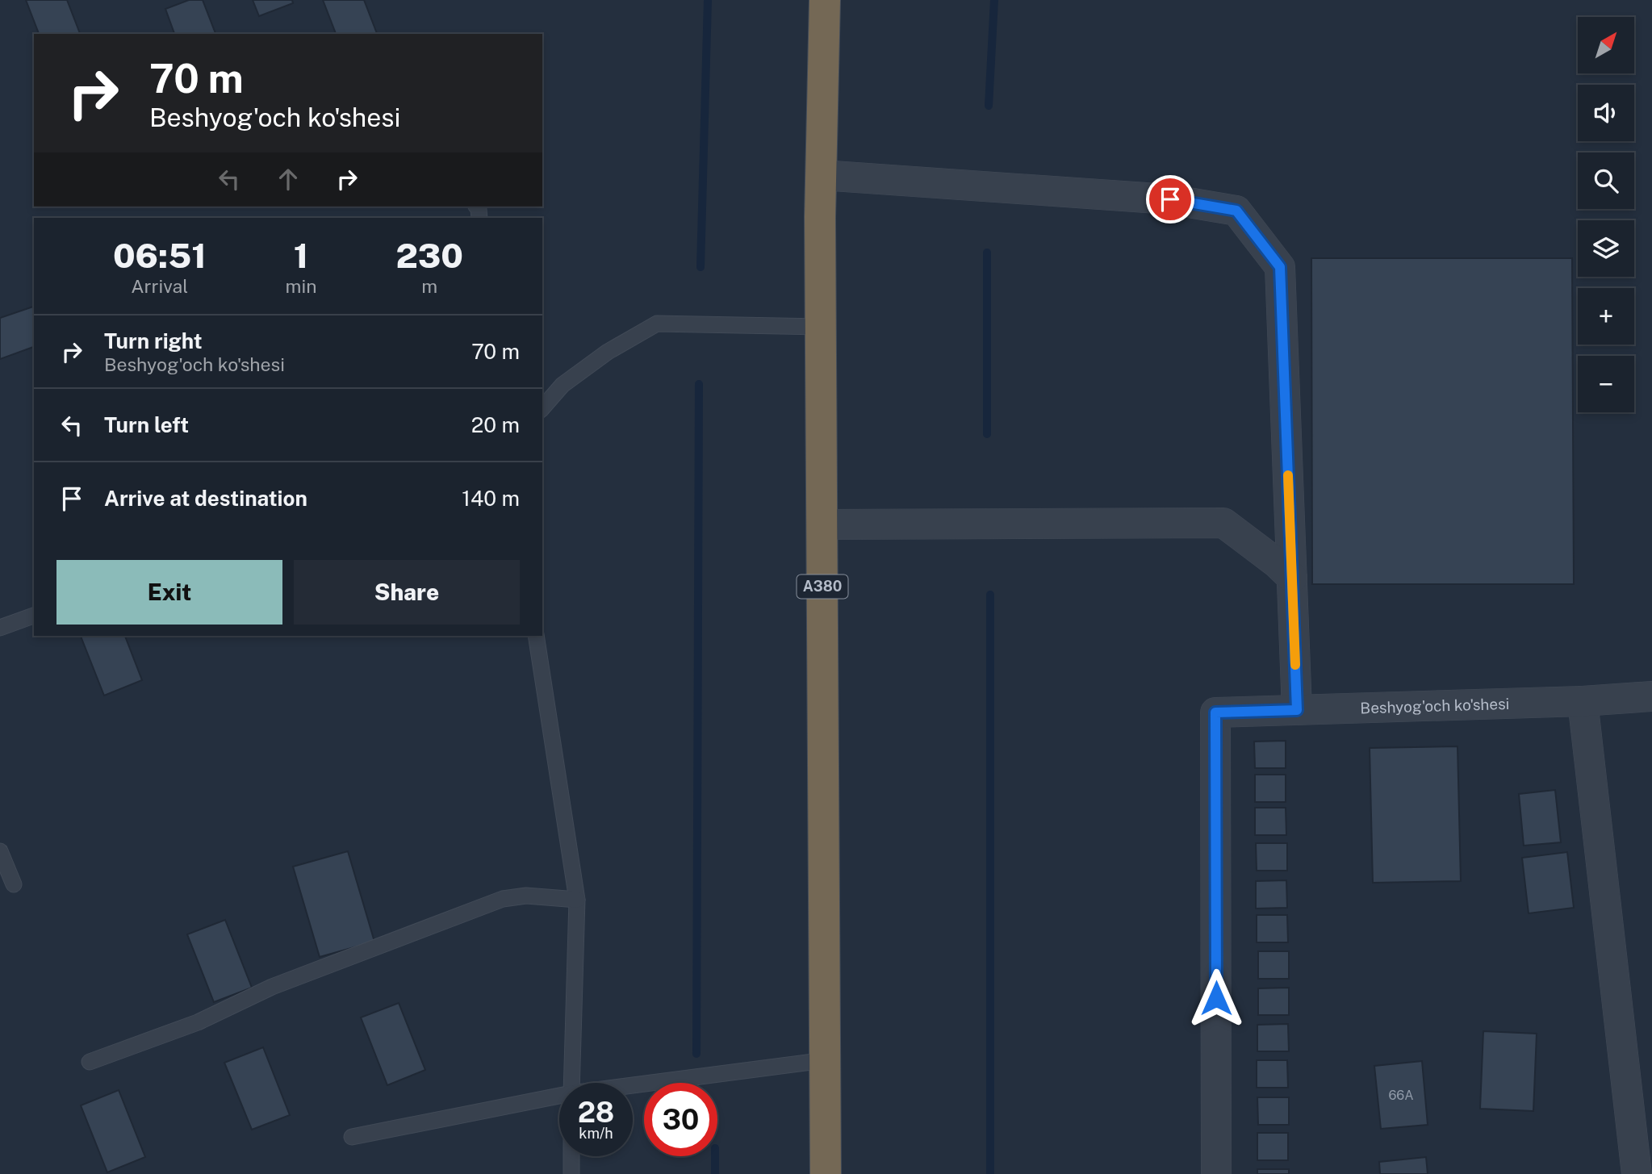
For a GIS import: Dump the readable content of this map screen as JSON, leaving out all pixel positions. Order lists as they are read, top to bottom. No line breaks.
{"streets":{"highway":["A380"],"street":["Beshyog'och ko'shesi"]},"house_numbers":["66A"],"north":"top right","page":{"map_buttons":["+","−"],"turn":["70 m","Beshyog'och ko'shesi"],"eta":["06:51","Arrival","1","min","230","m"],"list":[{"name":"Turn right","note":"Beshyog'och ko'shesi","value":"70 m"},{"name":"Turn left","value":"20 m"},{"name":"Arrive at destination","value":"140 m"}],"buttons":["Exit","Share"],"speed":"28 km/h","limit":"30"}}
